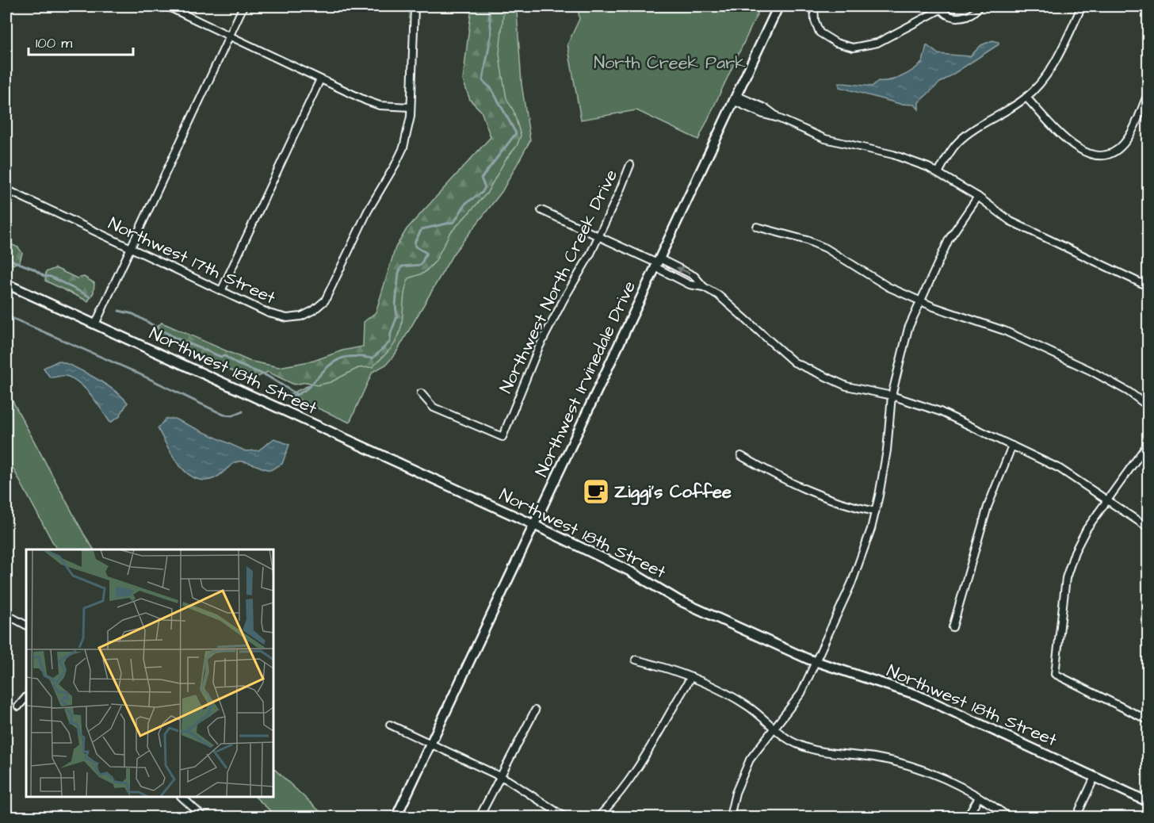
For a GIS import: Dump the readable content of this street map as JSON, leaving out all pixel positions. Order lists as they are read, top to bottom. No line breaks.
{"streets":{"main road":["Northwest 18th Street","Northwest Irvinedale Drive"],"street":["Northwest 17th Street","Northwest North Creek Drive"]},"crossings":[["Northwest 18th Street","Northwest Irvinedale Drive"]],"parks":["North Creek Park"],"places":{"cafe":["Ziggi's Coffee"]},"scale_bar":"100 m"}
